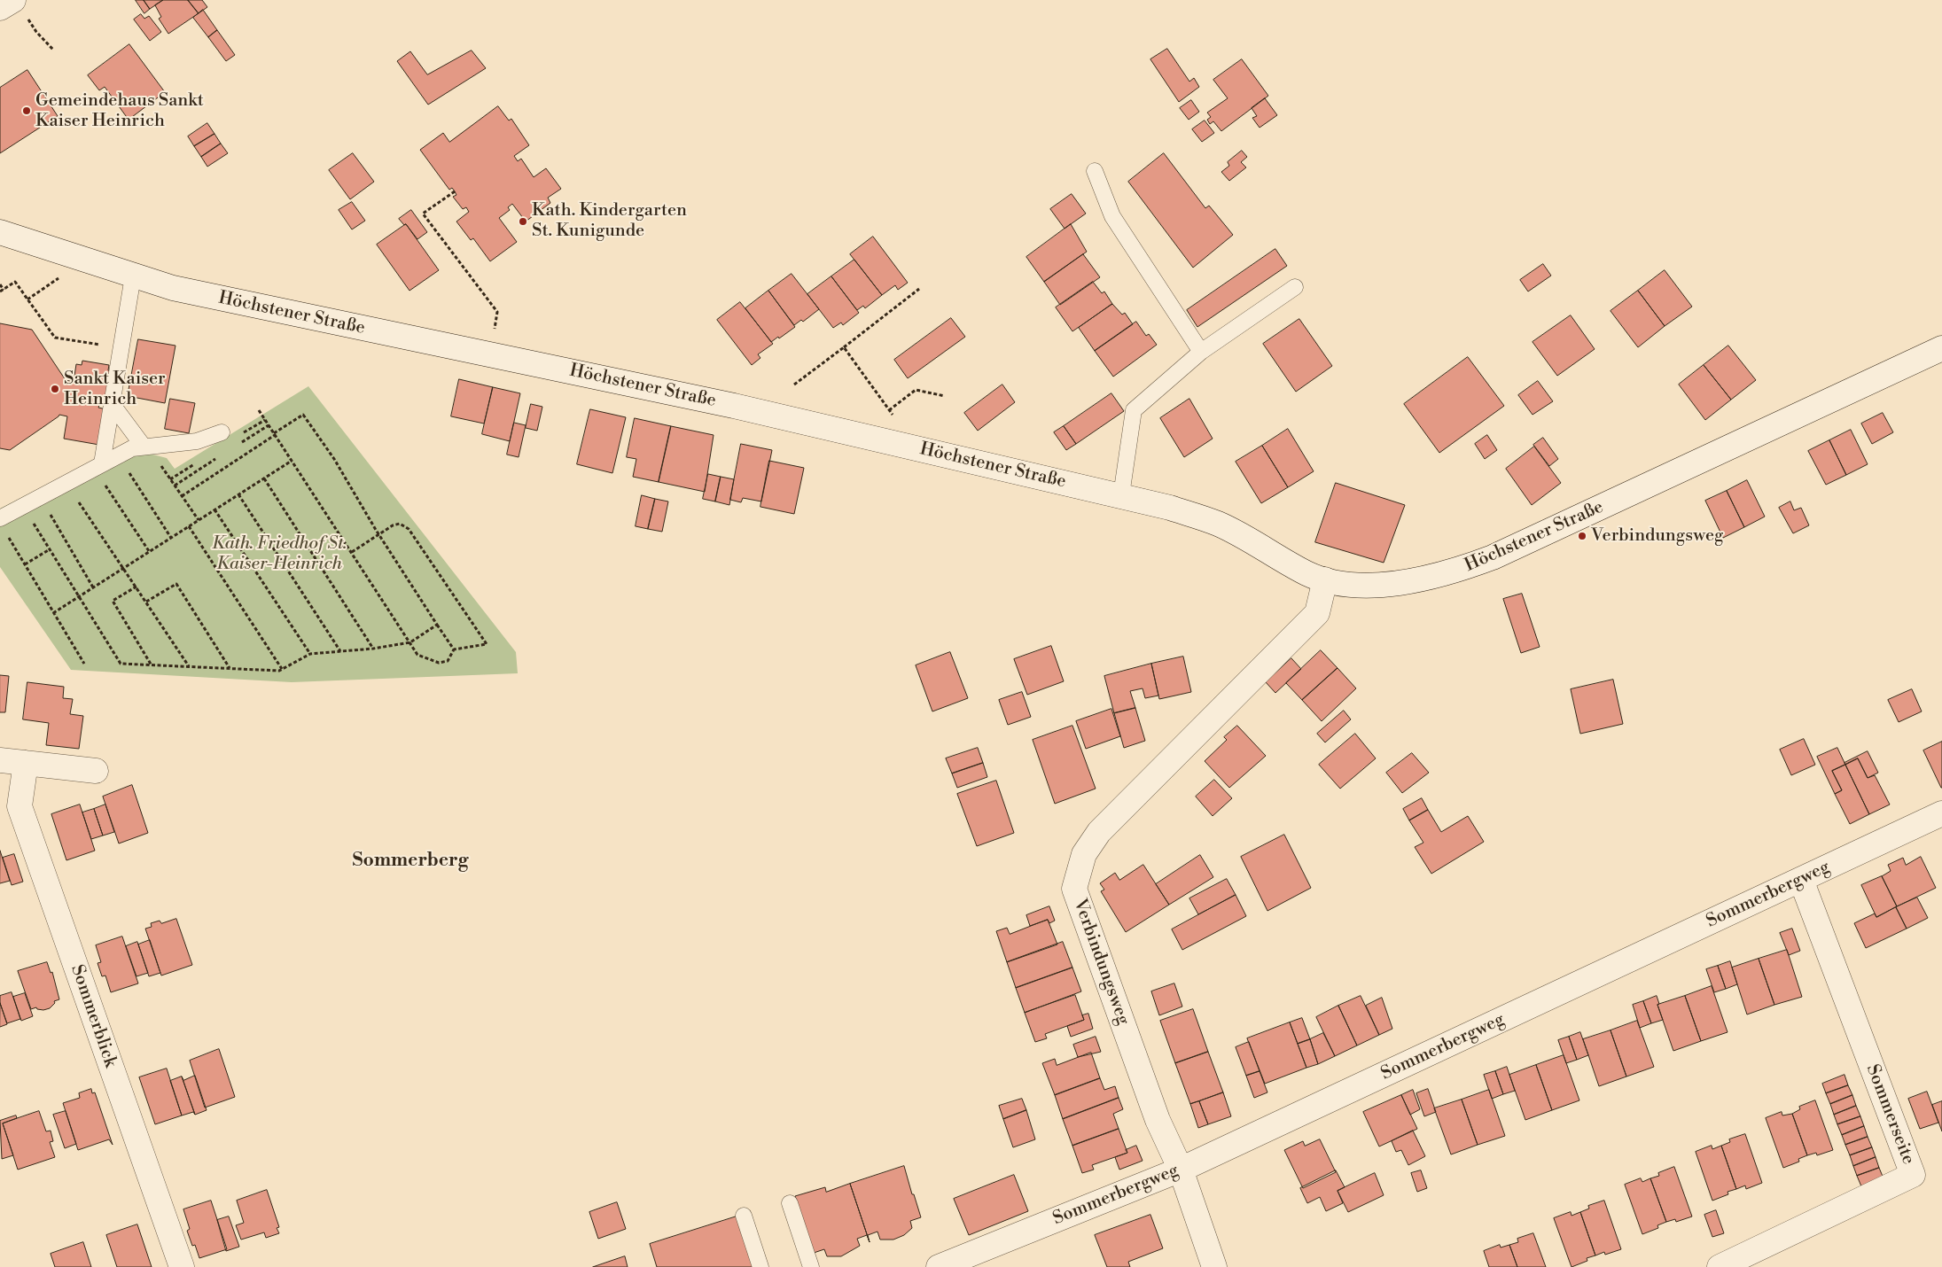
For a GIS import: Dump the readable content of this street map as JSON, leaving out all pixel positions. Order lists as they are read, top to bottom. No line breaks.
{"streets":{"street":["Höchstener Straße","Sommerbergweg","Verbindungsweg","Sommerblick","Sommerseite"]},"crossings":[["Höchstener Straße","Verbindungsweg"],["Sommerbergweg","Verbindungsweg"],["Sommerbergweg","Sommerseite"]],"districts":["Sommerberg"],"parks":["Kath. Friedhof St. Kaiser-Heinrich"],"places":["Gemeindehaus Sankt Kaiser Heinrich","Kath. Kindergarten St. Kunigunde","Sankt Kaiser Heinrich","Verbindungsweg"]}
